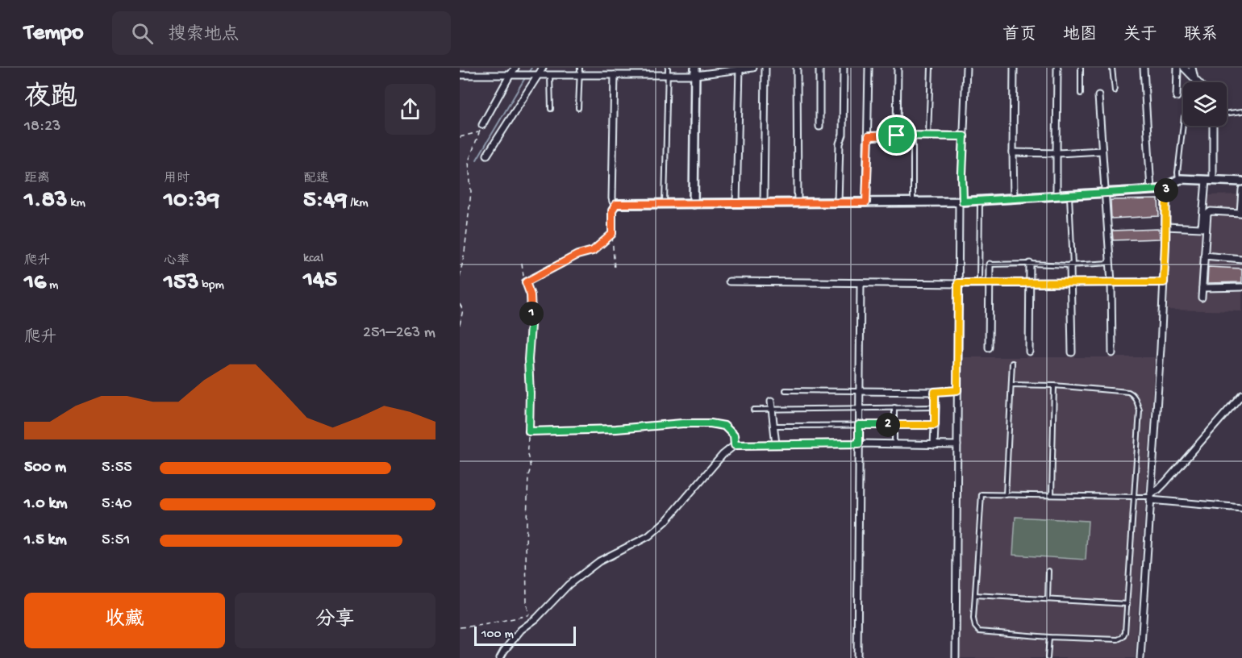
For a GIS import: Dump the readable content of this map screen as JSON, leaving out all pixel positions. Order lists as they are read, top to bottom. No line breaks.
{"scale_bar":"100 m","page":{"header":"Tempo","search":"搜索地点","nav":["首页","地图","关于","联系"],"heading":["夜跑","18:23"],"stats":[["距离","1.83 km"],["用时","10:39"],["配速","5:49 /km"],["爬升","16 m"],["心率","153 bpm"],["kcal","145"]],"pins":["3","1","2"],"chart":["爬升","251–263 m"],"list":[{"name":"500 m","note":"5:55"},{"name":"1.0 km","note":"5:40"},{"name":"1.5 km","note":"5:51"}],"buttons":["收藏","分享"],"scale":"100 m"}}
